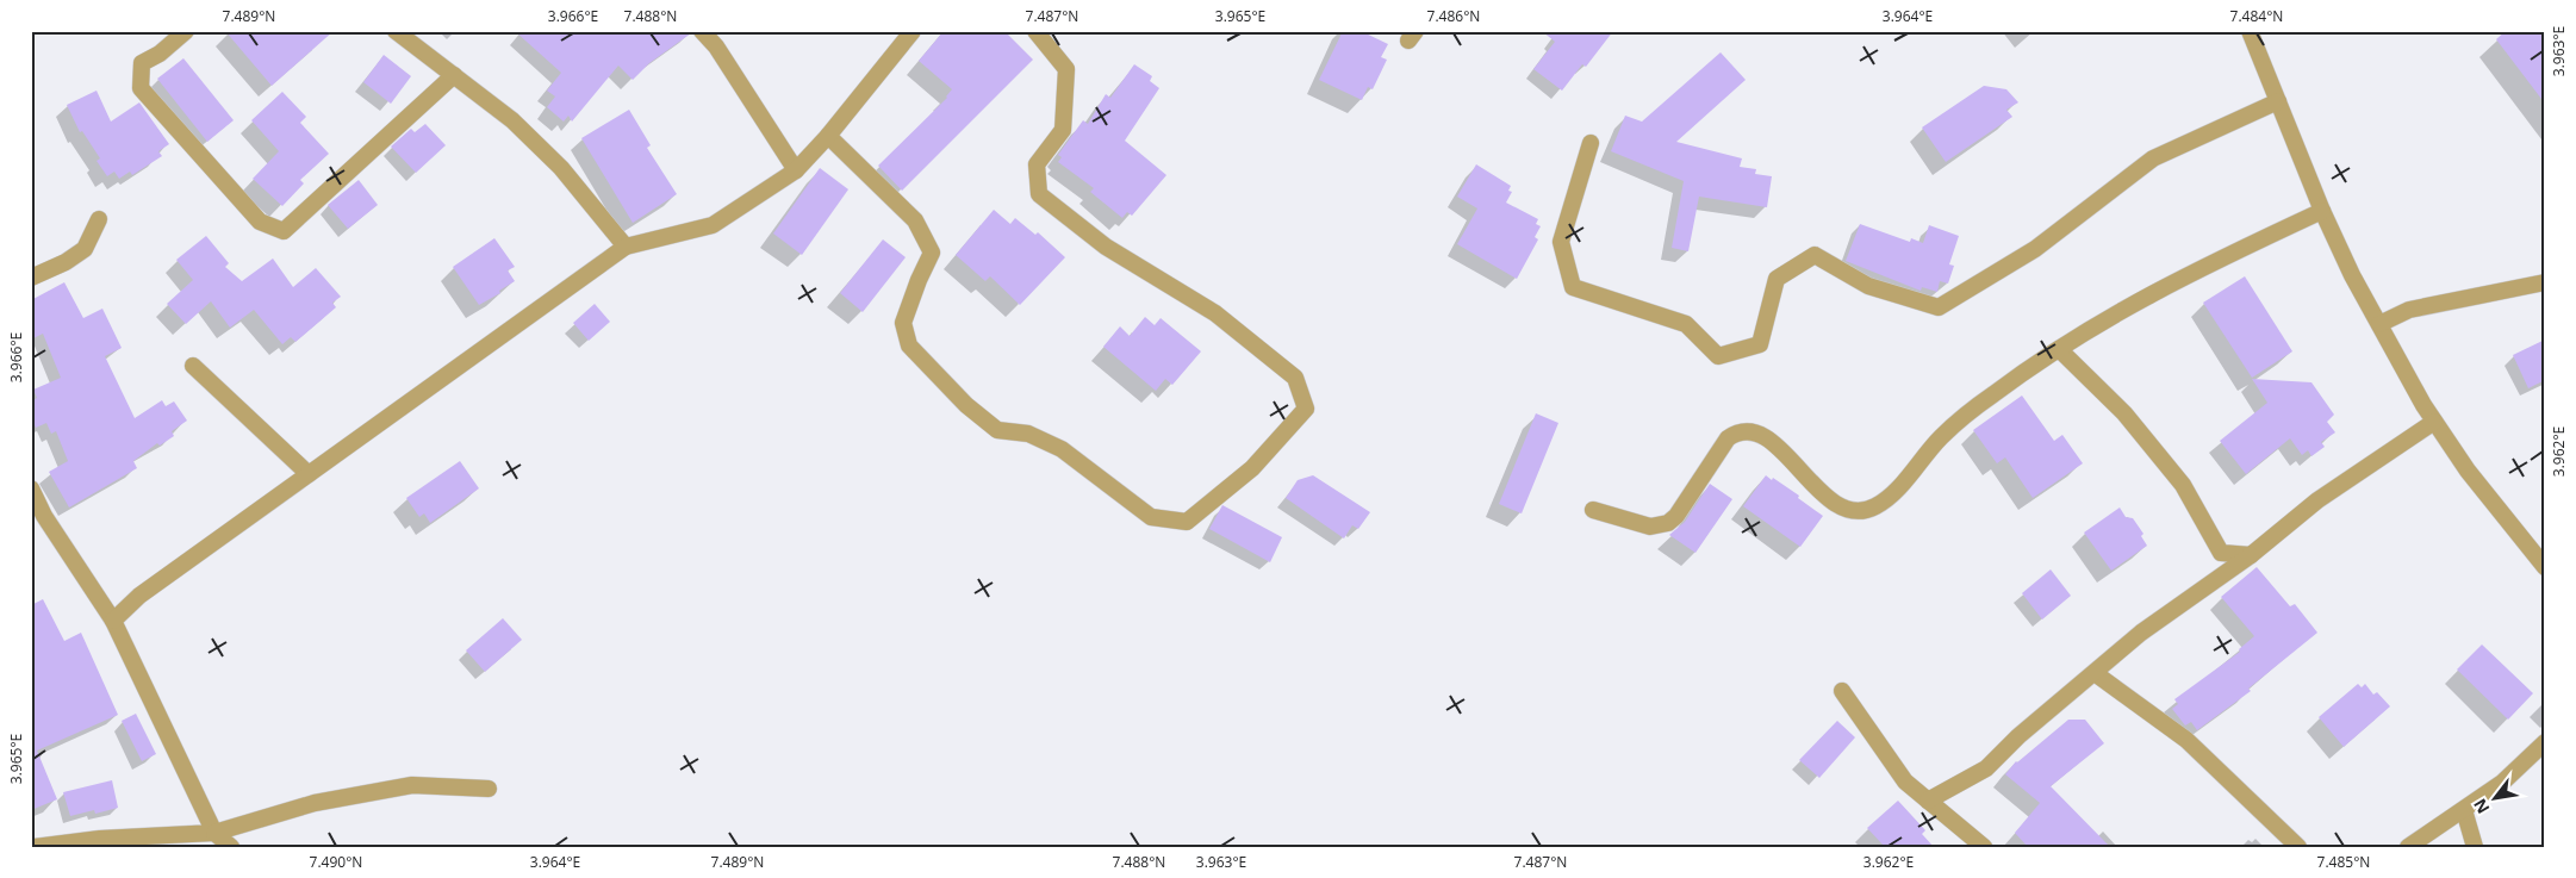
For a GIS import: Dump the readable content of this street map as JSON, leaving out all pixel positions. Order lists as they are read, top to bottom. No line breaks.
{"north":"bottom left","coordinates":["7.489°N","3.966°E","7.488°N","7.487°N","3.965°E","7.486°N","3.964°E","7.484°N","3.963°E","3.962°E","7.490°N","7.485°N"]}
